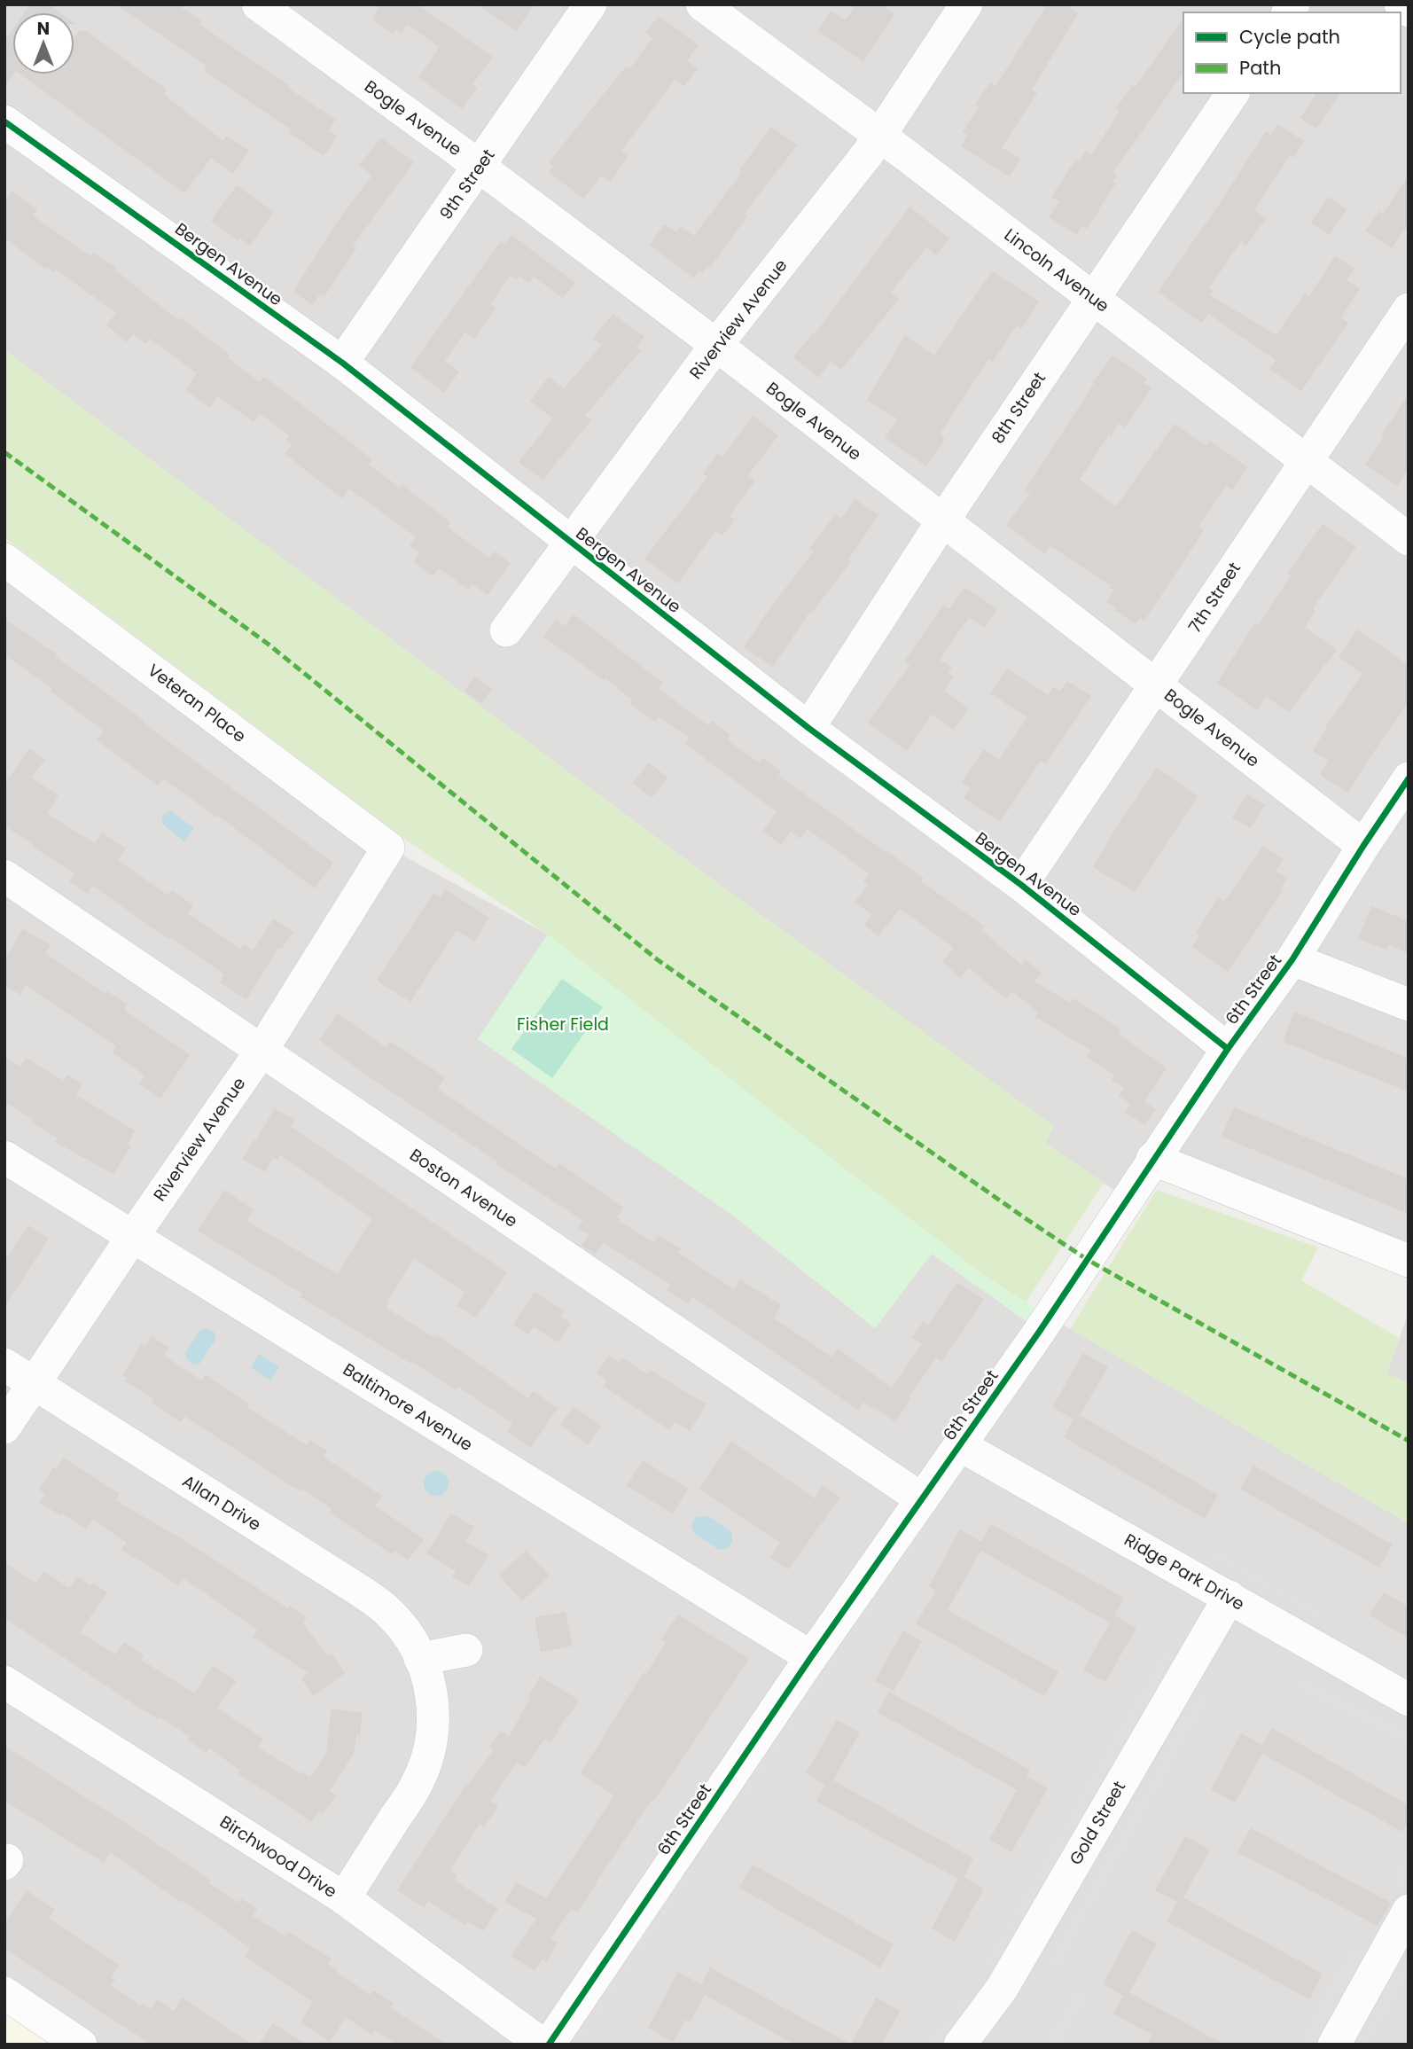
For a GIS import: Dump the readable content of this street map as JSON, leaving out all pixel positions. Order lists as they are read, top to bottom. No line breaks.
{"streets":{"street":["Bogle Avenue","9th Street","Bergen Avenue","Lincoln Avenue","Riverview Avenue","8th Street","7th Street","Veteran Place","6th Street","Boston Avenue","Baltimore Avenue","Allan Drive","Ridge Park Drive","Gold Street","Birchwood Drive"]},"crossings":[["Bogle Avenue","9th Street"],["Bogle Avenue","Riverview Avenue"],["Bogle Avenue","8th Street"],["Bogle Avenue","7th Street"],["Bogle Avenue","6th Street"],["9th Street","Bergen Avenue"],["Bergen Avenue","Riverview Avenue"],["Bergen Avenue","8th Street"],["Bergen Avenue","7th Street"],["Bergen Avenue","6th Street"],["Lincoln Avenue","Riverview Avenue"],["Lincoln Avenue","8th Street"],["Lincoln Avenue","7th Street"],["Riverview Avenue","Veteran Place"],["Riverview Avenue","Boston Avenue"],["Riverview Avenue","Baltimore Avenue"],["Riverview Avenue","Allan Drive"],["6th Street","Boston Avenue"],["6th Street","Baltimore Avenue"],["6th Street","Ridge Park Drive"],["Allan Drive","Birchwood Drive"],["Ridge Park Drive","Gold Street"]],"parks":["Fisher Field"],"legend":["Cycle path","Path"],"north":"top"}
